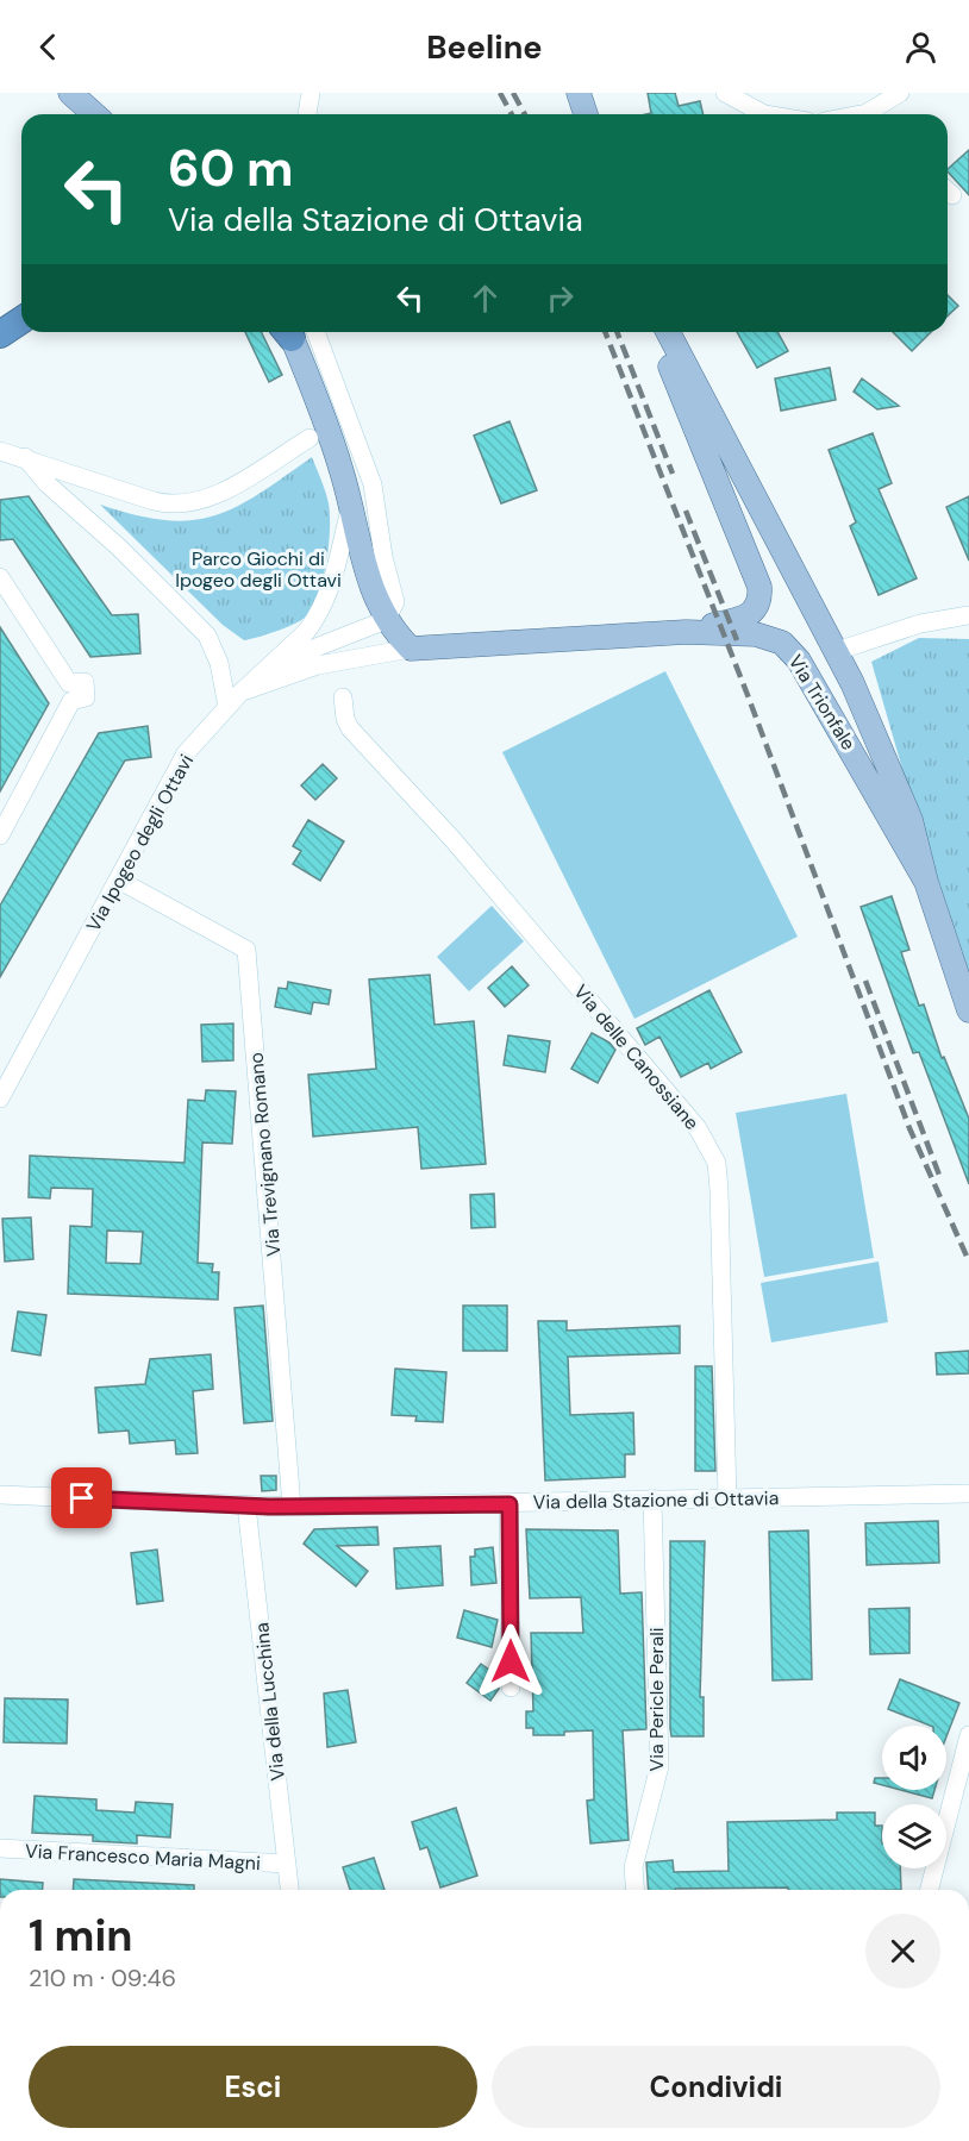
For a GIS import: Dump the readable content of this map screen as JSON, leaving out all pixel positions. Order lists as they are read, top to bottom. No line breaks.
{"streets":{"main road":["Via Trionfale","Via Ipogeo degli Ottavi"],"street":["Via delle Canossiane","Via Trevignano Romano","Via della Stazione di Ottavia","Via Pericle Perali","Via della Lucchina","Via Francesco Maria Magni"]},"crossings":[["Via Trionfale","Via Ipogeo degli Ottavi"],["Via Ipogeo degli Ottavi","Via Trevignano Romano"],["Via delle Canossiane","Via della Stazione di Ottavia"],["Via Trevignano Romano","Via della Stazione di Ottavia"],["Via della Stazione di Ottavia","Via Pericle Perali"],["Via della Stazione di Ottavia","Via della Lucchina"],["Via della Lucchina","Via Francesco Maria Magni"]],"parks":["Parco Giochi di Ipogeo degli Ottavi"],"page":{"header":"Beeline","turn":["60 m","Via della Stazione di Ottavia"],"heading":["1 min","210 m · 09:46"],"buttons":["Esci","Condividi"]}}
